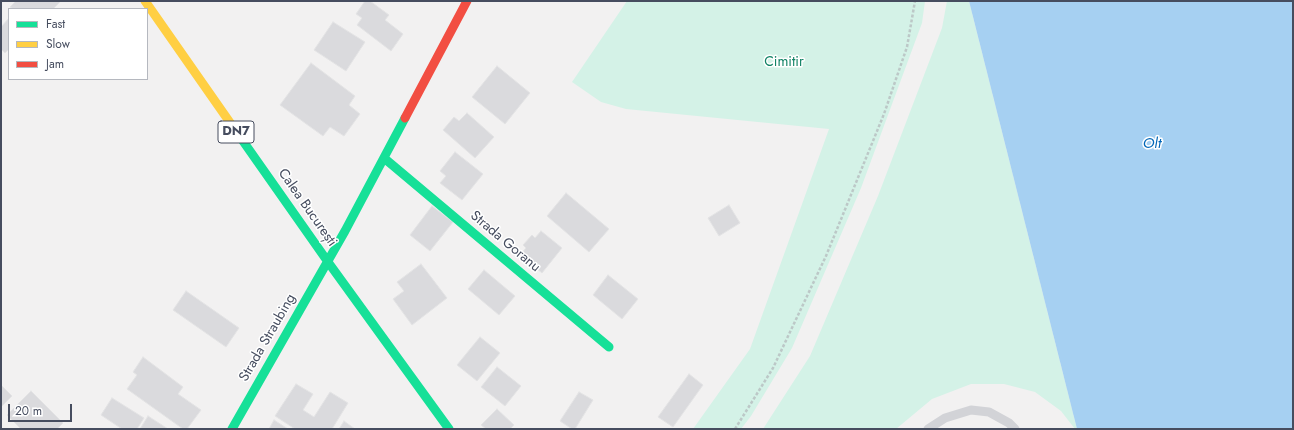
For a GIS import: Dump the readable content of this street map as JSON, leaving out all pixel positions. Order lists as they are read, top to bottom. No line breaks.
{"streets":{"main road":["DN7","Calea București","Strada Goranu","Strada Straubing"]},"crossings":[["Calea București","Strada Straubing"]],"water":["Olt"],"parks":["Cimitir"],"legend":["Fast","Slow","Jam"],"scale_bar":"20 m"}
